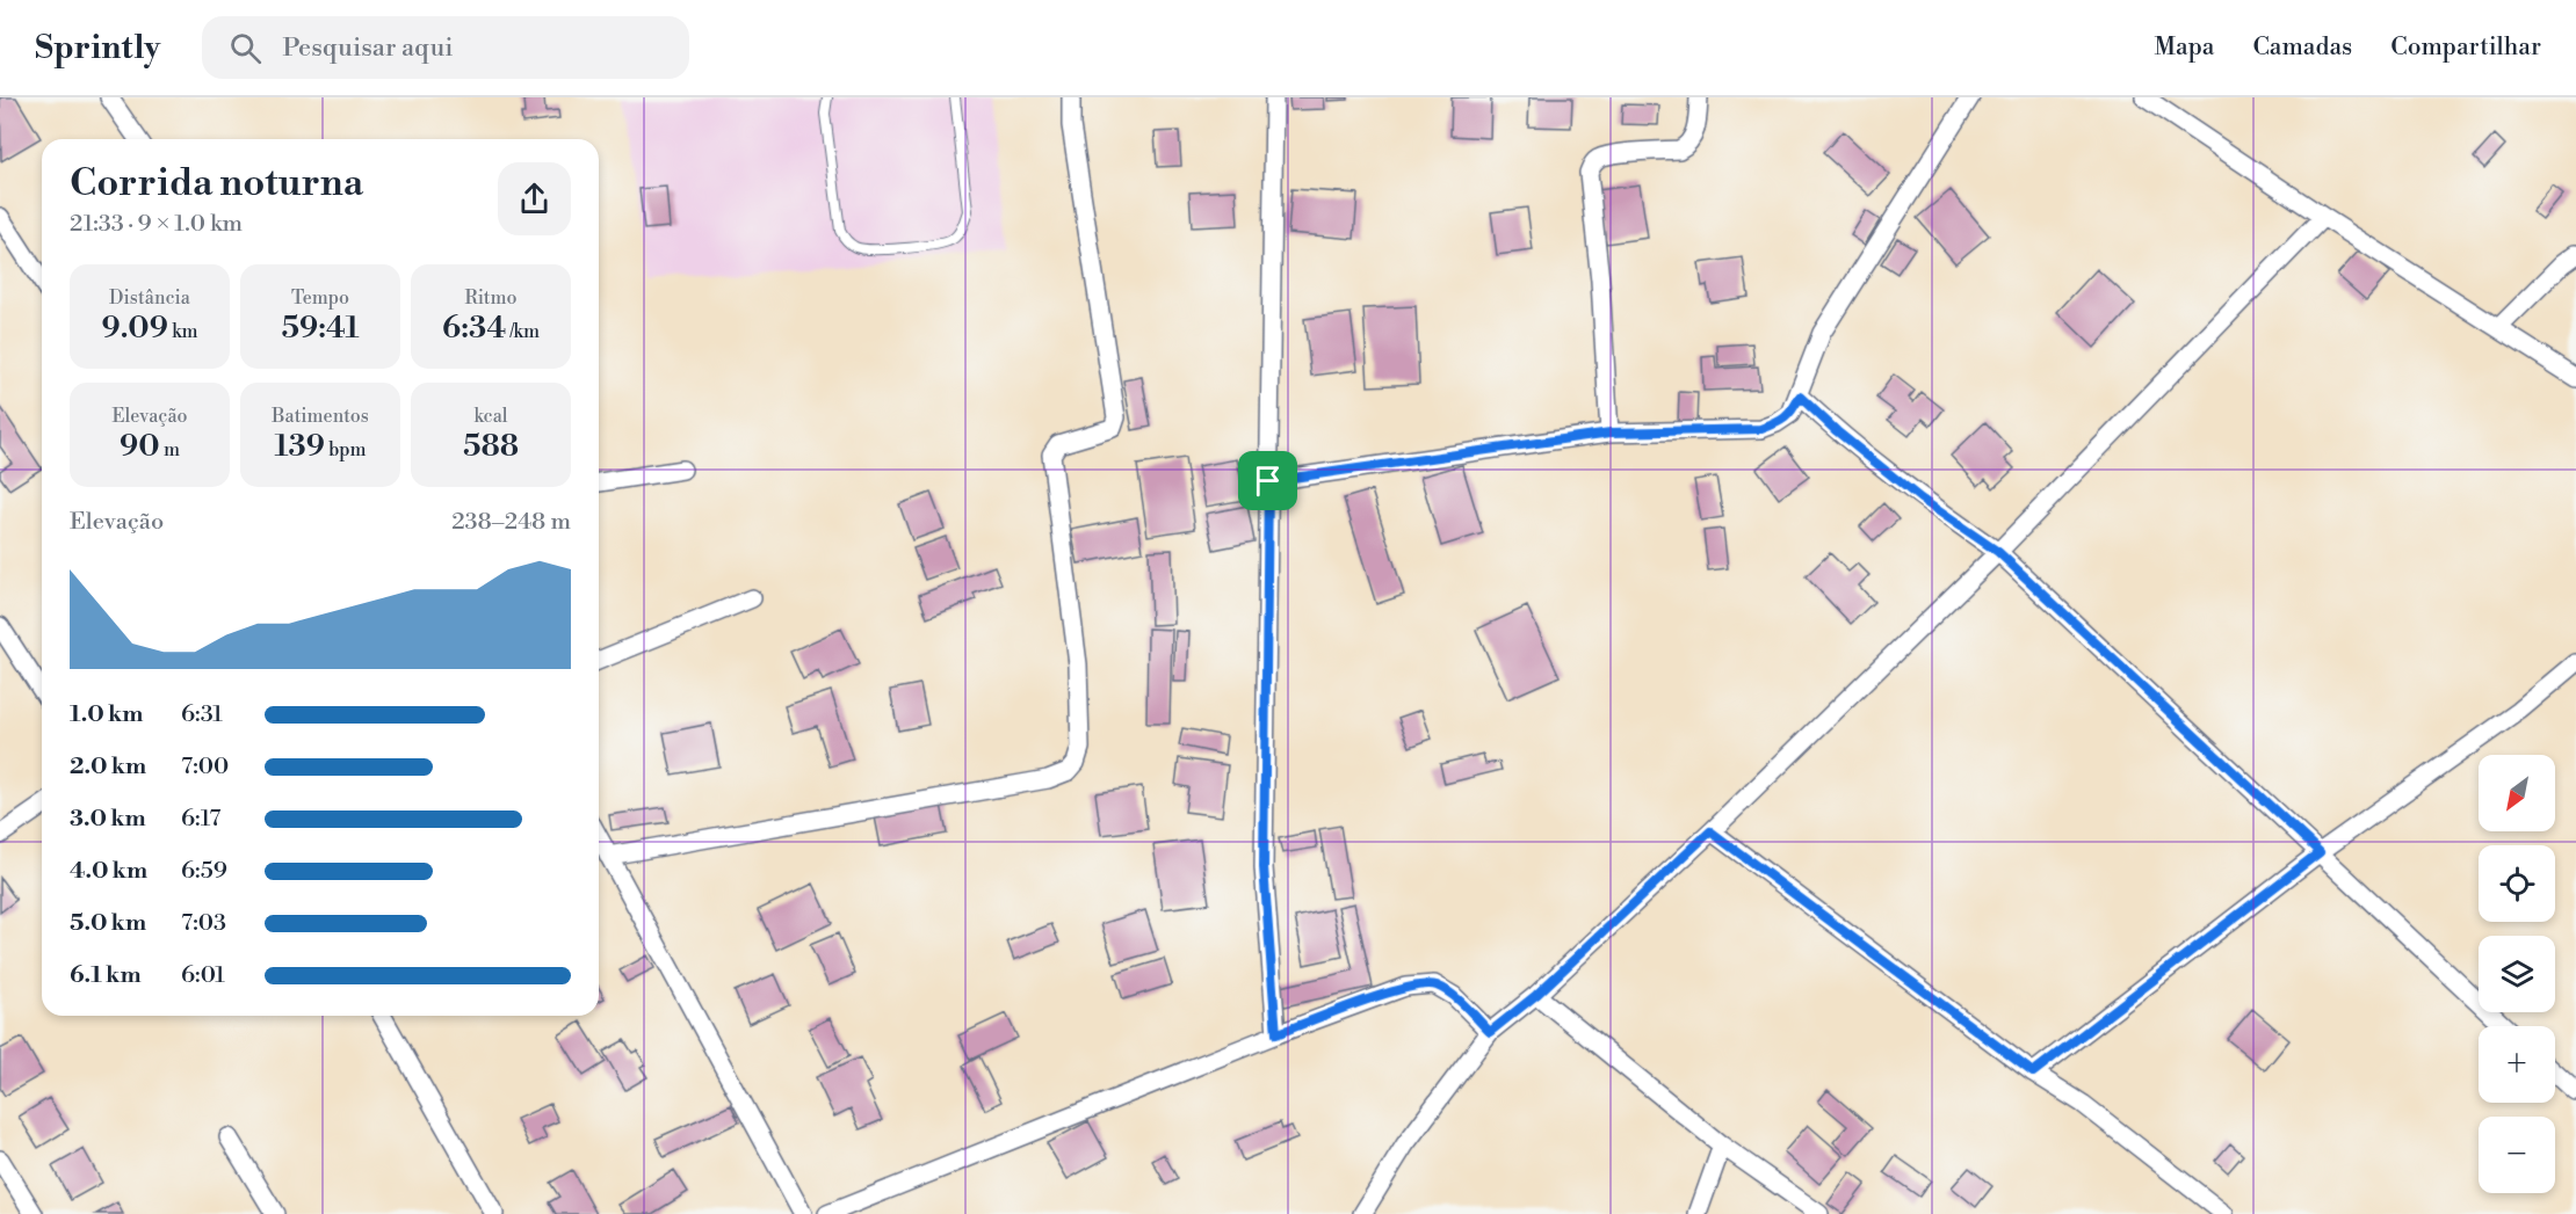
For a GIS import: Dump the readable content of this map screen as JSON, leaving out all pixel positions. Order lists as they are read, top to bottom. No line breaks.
{"north":"bottom left","page":{"header":"Sprintly","search":"Pesquisar aqui","nav":["Mapa","Camadas","Compartilhar"],"heading":["Corrida noturna","21:33 · 9 × 1.0 km"],"stats":[["Distância","9.09 km"],["Tempo","59:41"],["Ritmo","6:34 /km"],["Elevação","90 m"],["Batimentos","139 bpm"],["kcal","588"]],"chart":["Elevação","238–248 m"],"list":[{"name":"1.0 km","note":"6:31"},{"name":"2.0 km","note":"7:00"},{"name":"3.0 km","note":"6:17"},{"name":"4.0 km","note":"6:59"},{"name":"5.0 km","note":"7:03"},{"name":"6.1 km","note":"6:01"}],"map_buttons":["+","−"]}}
